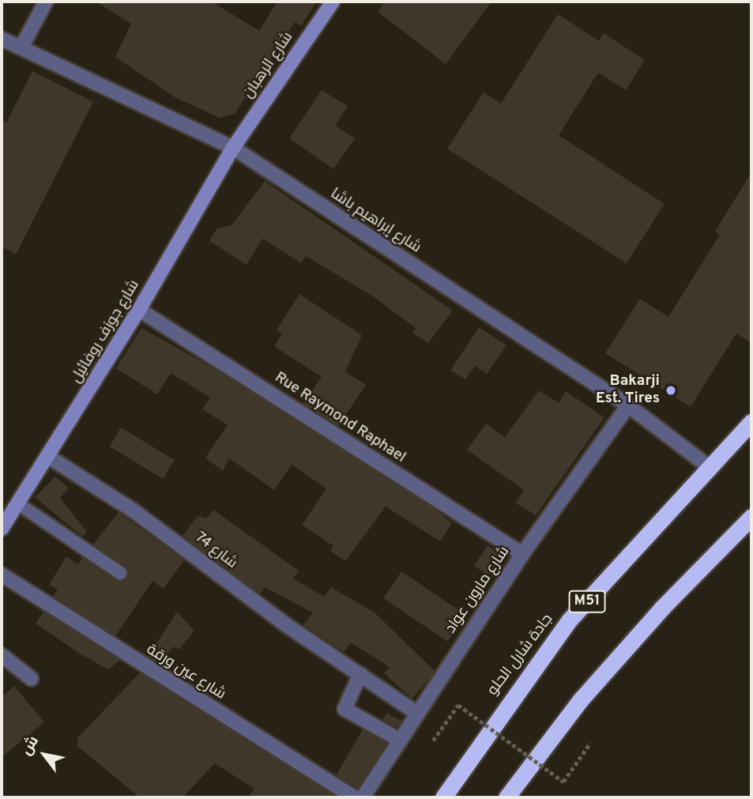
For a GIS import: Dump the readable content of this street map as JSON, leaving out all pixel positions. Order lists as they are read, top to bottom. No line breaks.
{"streets":{"highway":["M51","جادة شارل الحلو"],"street":["شارع الرهبان","شارع إبراهيم باشا","شارع جوزف روفائيل","Rue Raymond Raphael","شارع 74","شارع مارون عواد","شارع عين ورقة"]},"crossings":[["شارع الرهبان","شارع إبراهيم باشا"],["شارع الرهبان","شارع جوزف روفائيل"],["شارع إبراهيم باشا","شارع جوزف روفائيل"],["شارع إبراهيم باشا","شارع مارون عواد"],["شارع إبراهيم باشا","جادة شارل الحلو"],["شارع جوزف روفائيل","Rue Raymond Raphael"],["شارع جوزف روفائيل","شارع 74"],["Rue Raymond Raphael","شارع مارون عواد"],["شارع 74","شارع مارون عواد"]],"places":["Bakarji Est. Tires"],"north":"top left"}
